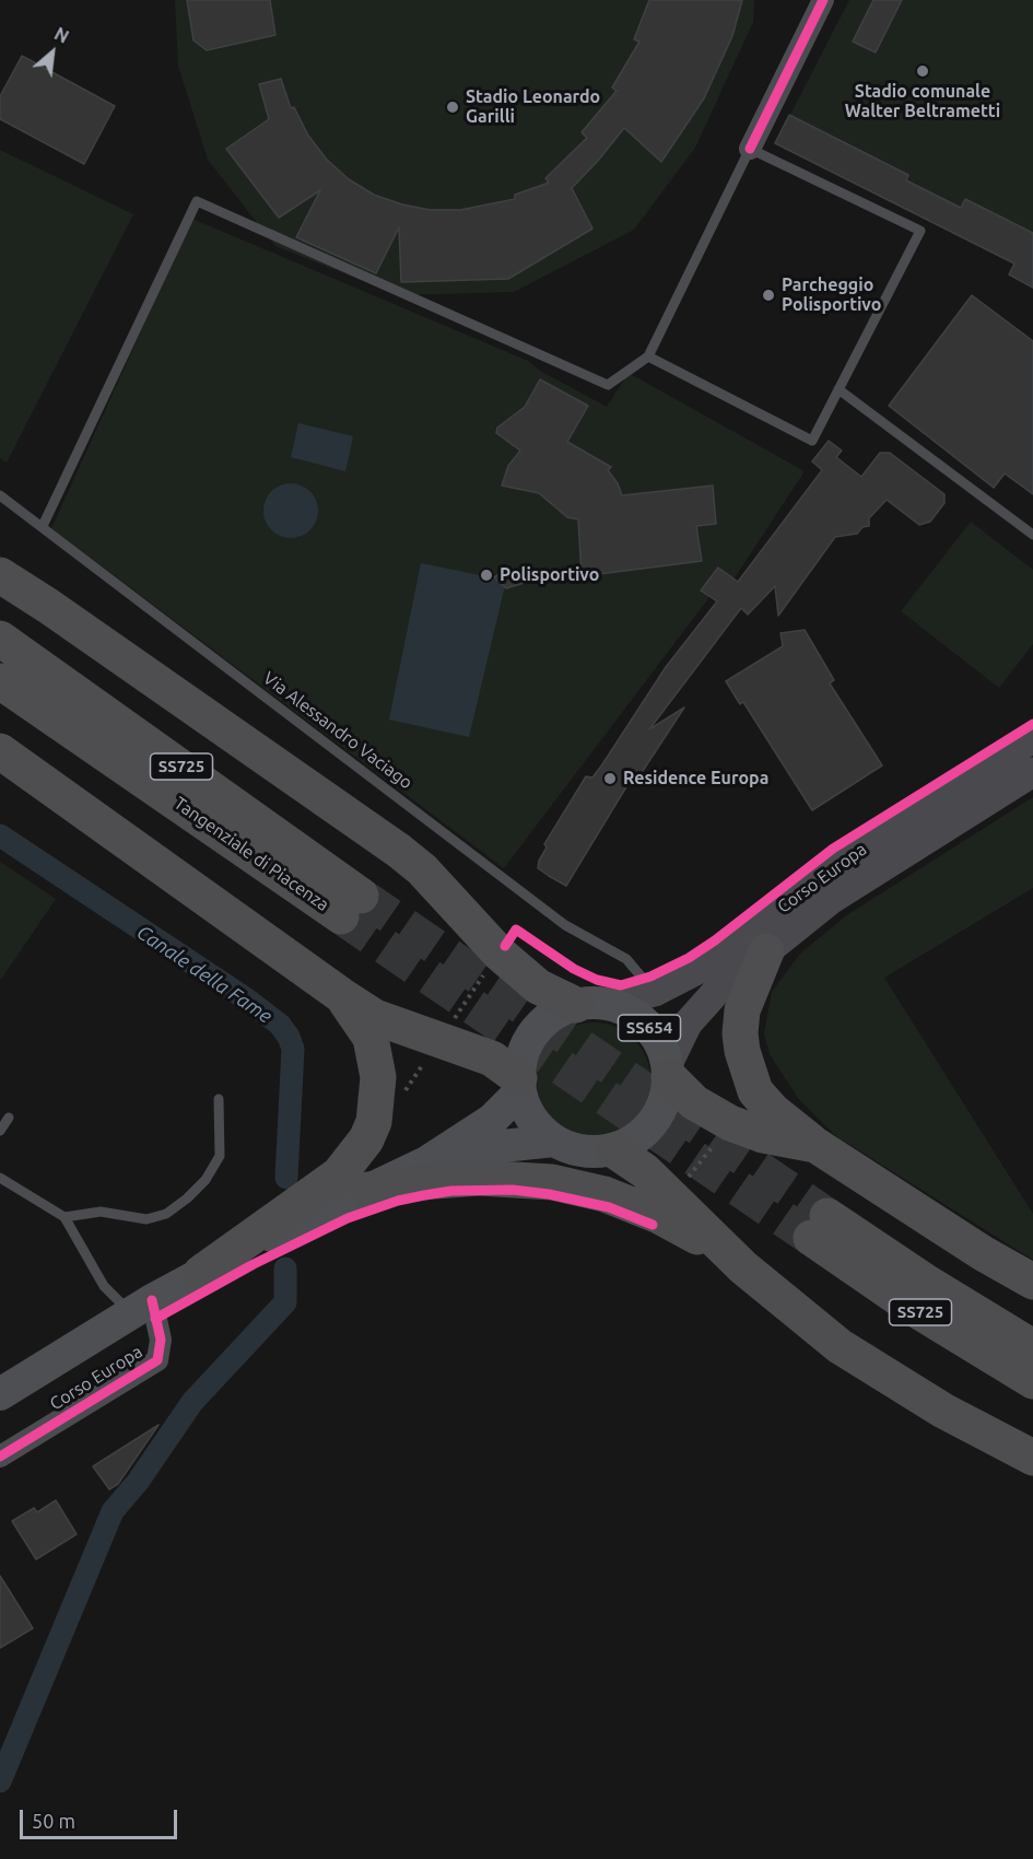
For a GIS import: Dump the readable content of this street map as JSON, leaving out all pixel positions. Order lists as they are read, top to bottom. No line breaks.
{"streets":{"highway":["SS725","Tangenziale di Piacenza"],"main road":["Corso Europa","SS654"],"lane":["Via Alessandro Vaciago"]},"crossings":[["Via Alessandro Vaciago","Corso Europa"],["Corso Europa","SS654"]],"water":["Canale della Fame"],"places":["Stadio comunale Walter Beltrametti","Stadio Leonardo Garilli","Parcheggio Polisportivo","Polisportivo","Residence Europa"],"scale_bar":"50 m","north":"top right"}
